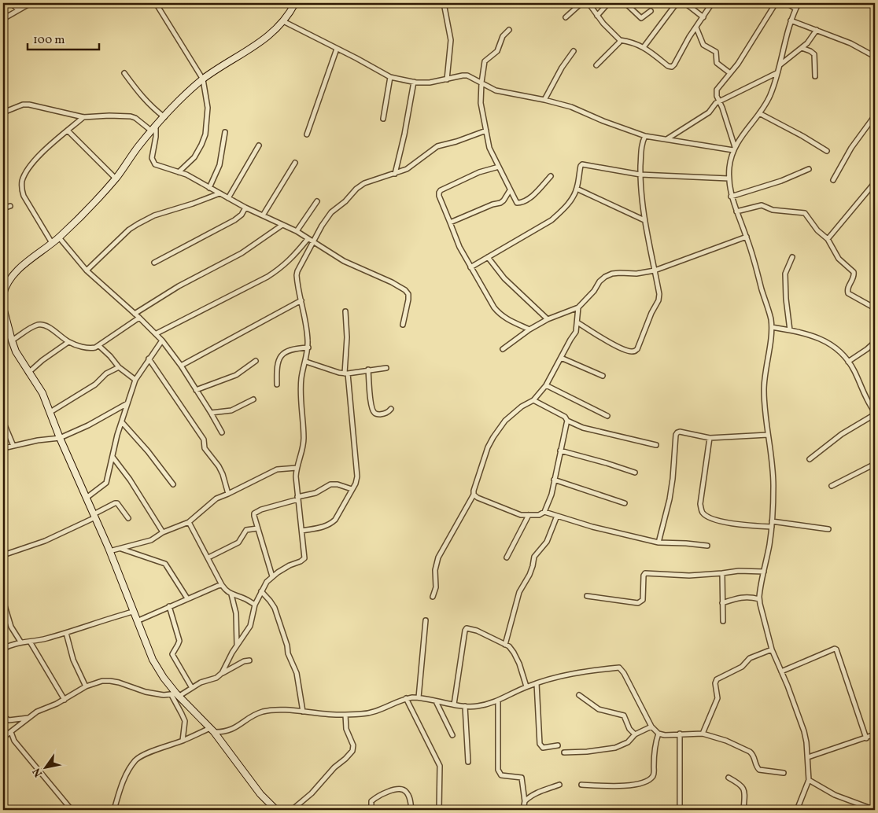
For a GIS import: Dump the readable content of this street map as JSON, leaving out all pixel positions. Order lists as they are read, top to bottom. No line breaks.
{"scale_bar":"100 m","north":"bottom left"}
